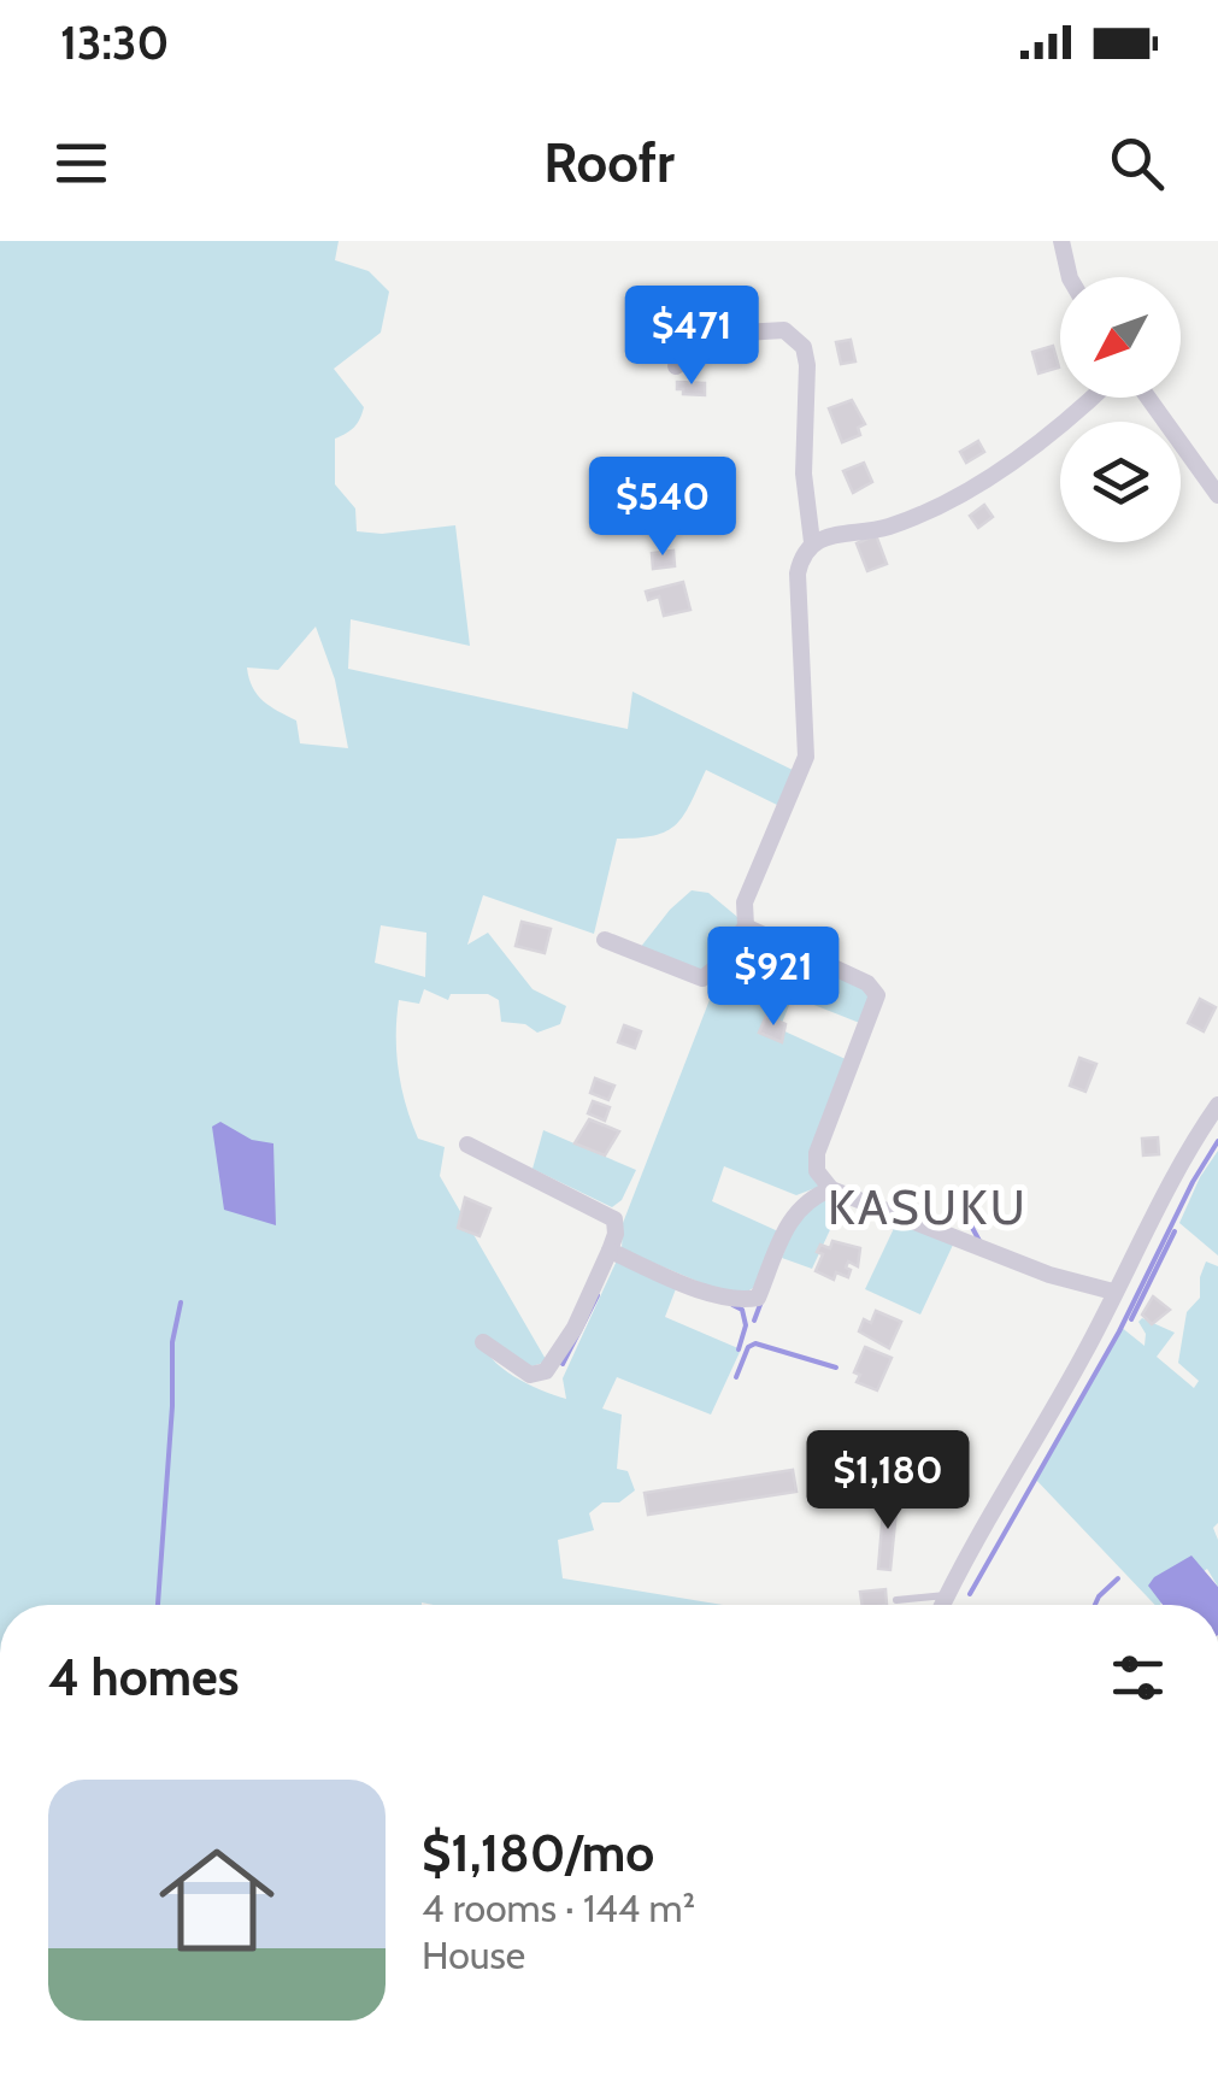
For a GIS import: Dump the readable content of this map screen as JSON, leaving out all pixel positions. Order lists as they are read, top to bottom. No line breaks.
{"districts":["KASUKU"],"north":"bottom left","page":{"status":"13:30","header":"Roofr","price":["$471","$540","$921","$1,180"],"heading":"4 homes","list":[{"name":"$1,180/mo","note":"4 rooms · 144 m² · House"}]}}
